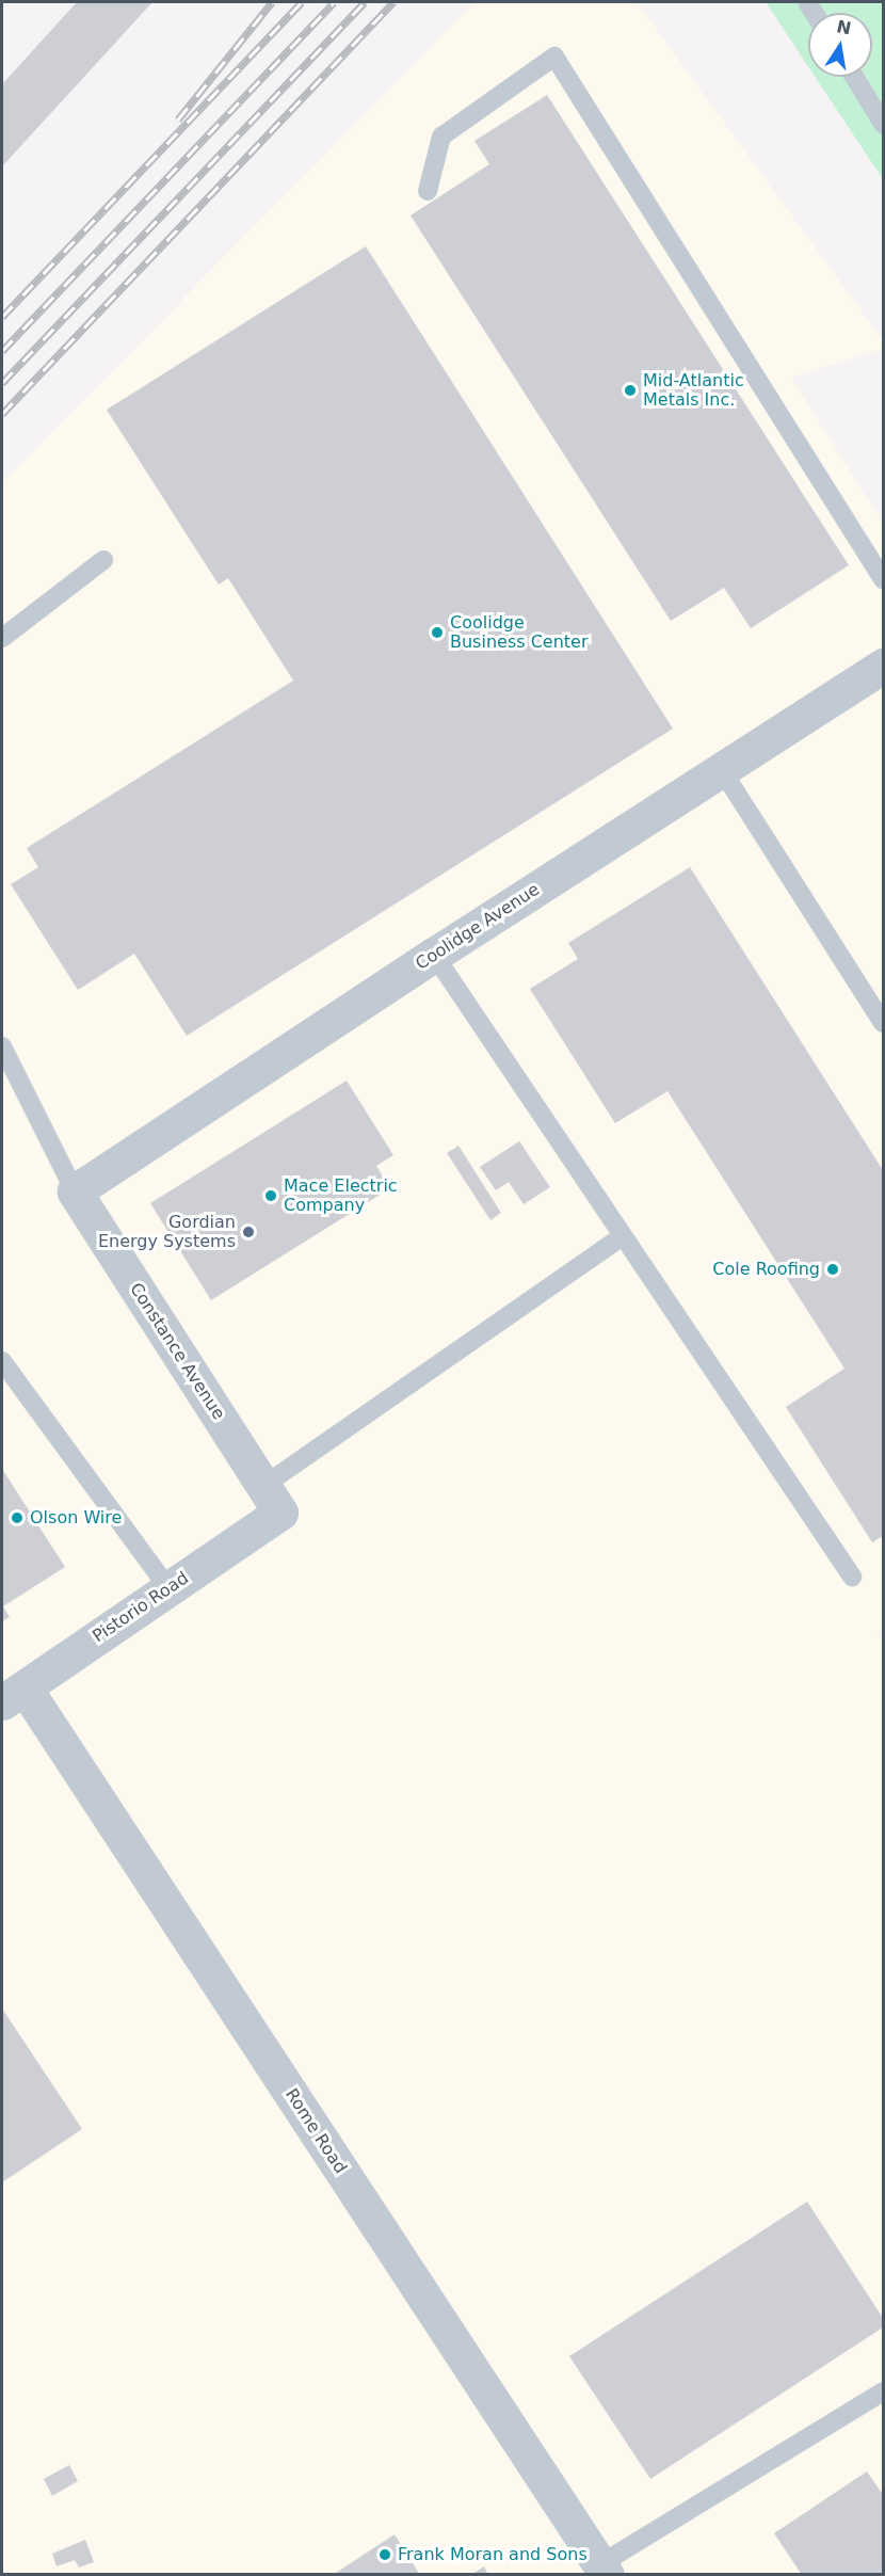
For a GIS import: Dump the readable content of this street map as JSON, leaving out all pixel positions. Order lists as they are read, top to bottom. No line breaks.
{"streets":{"street":["Coolidge Avenue","Constance Avenue","Pistorio Road","Rome Road"]},"crossings":[["Coolidge Avenue","Constance Avenue"],["Constance Avenue","Pistorio Road"],["Pistorio Road","Rome Road"]],"places":["Mid-Atlantic Metals Inc.","Coolidge Business Center","Mace Electric Company","Gordian Energy Systems","Cole Roofing","Olson Wire","Frank Moran and Sons"],"north":"top"}
